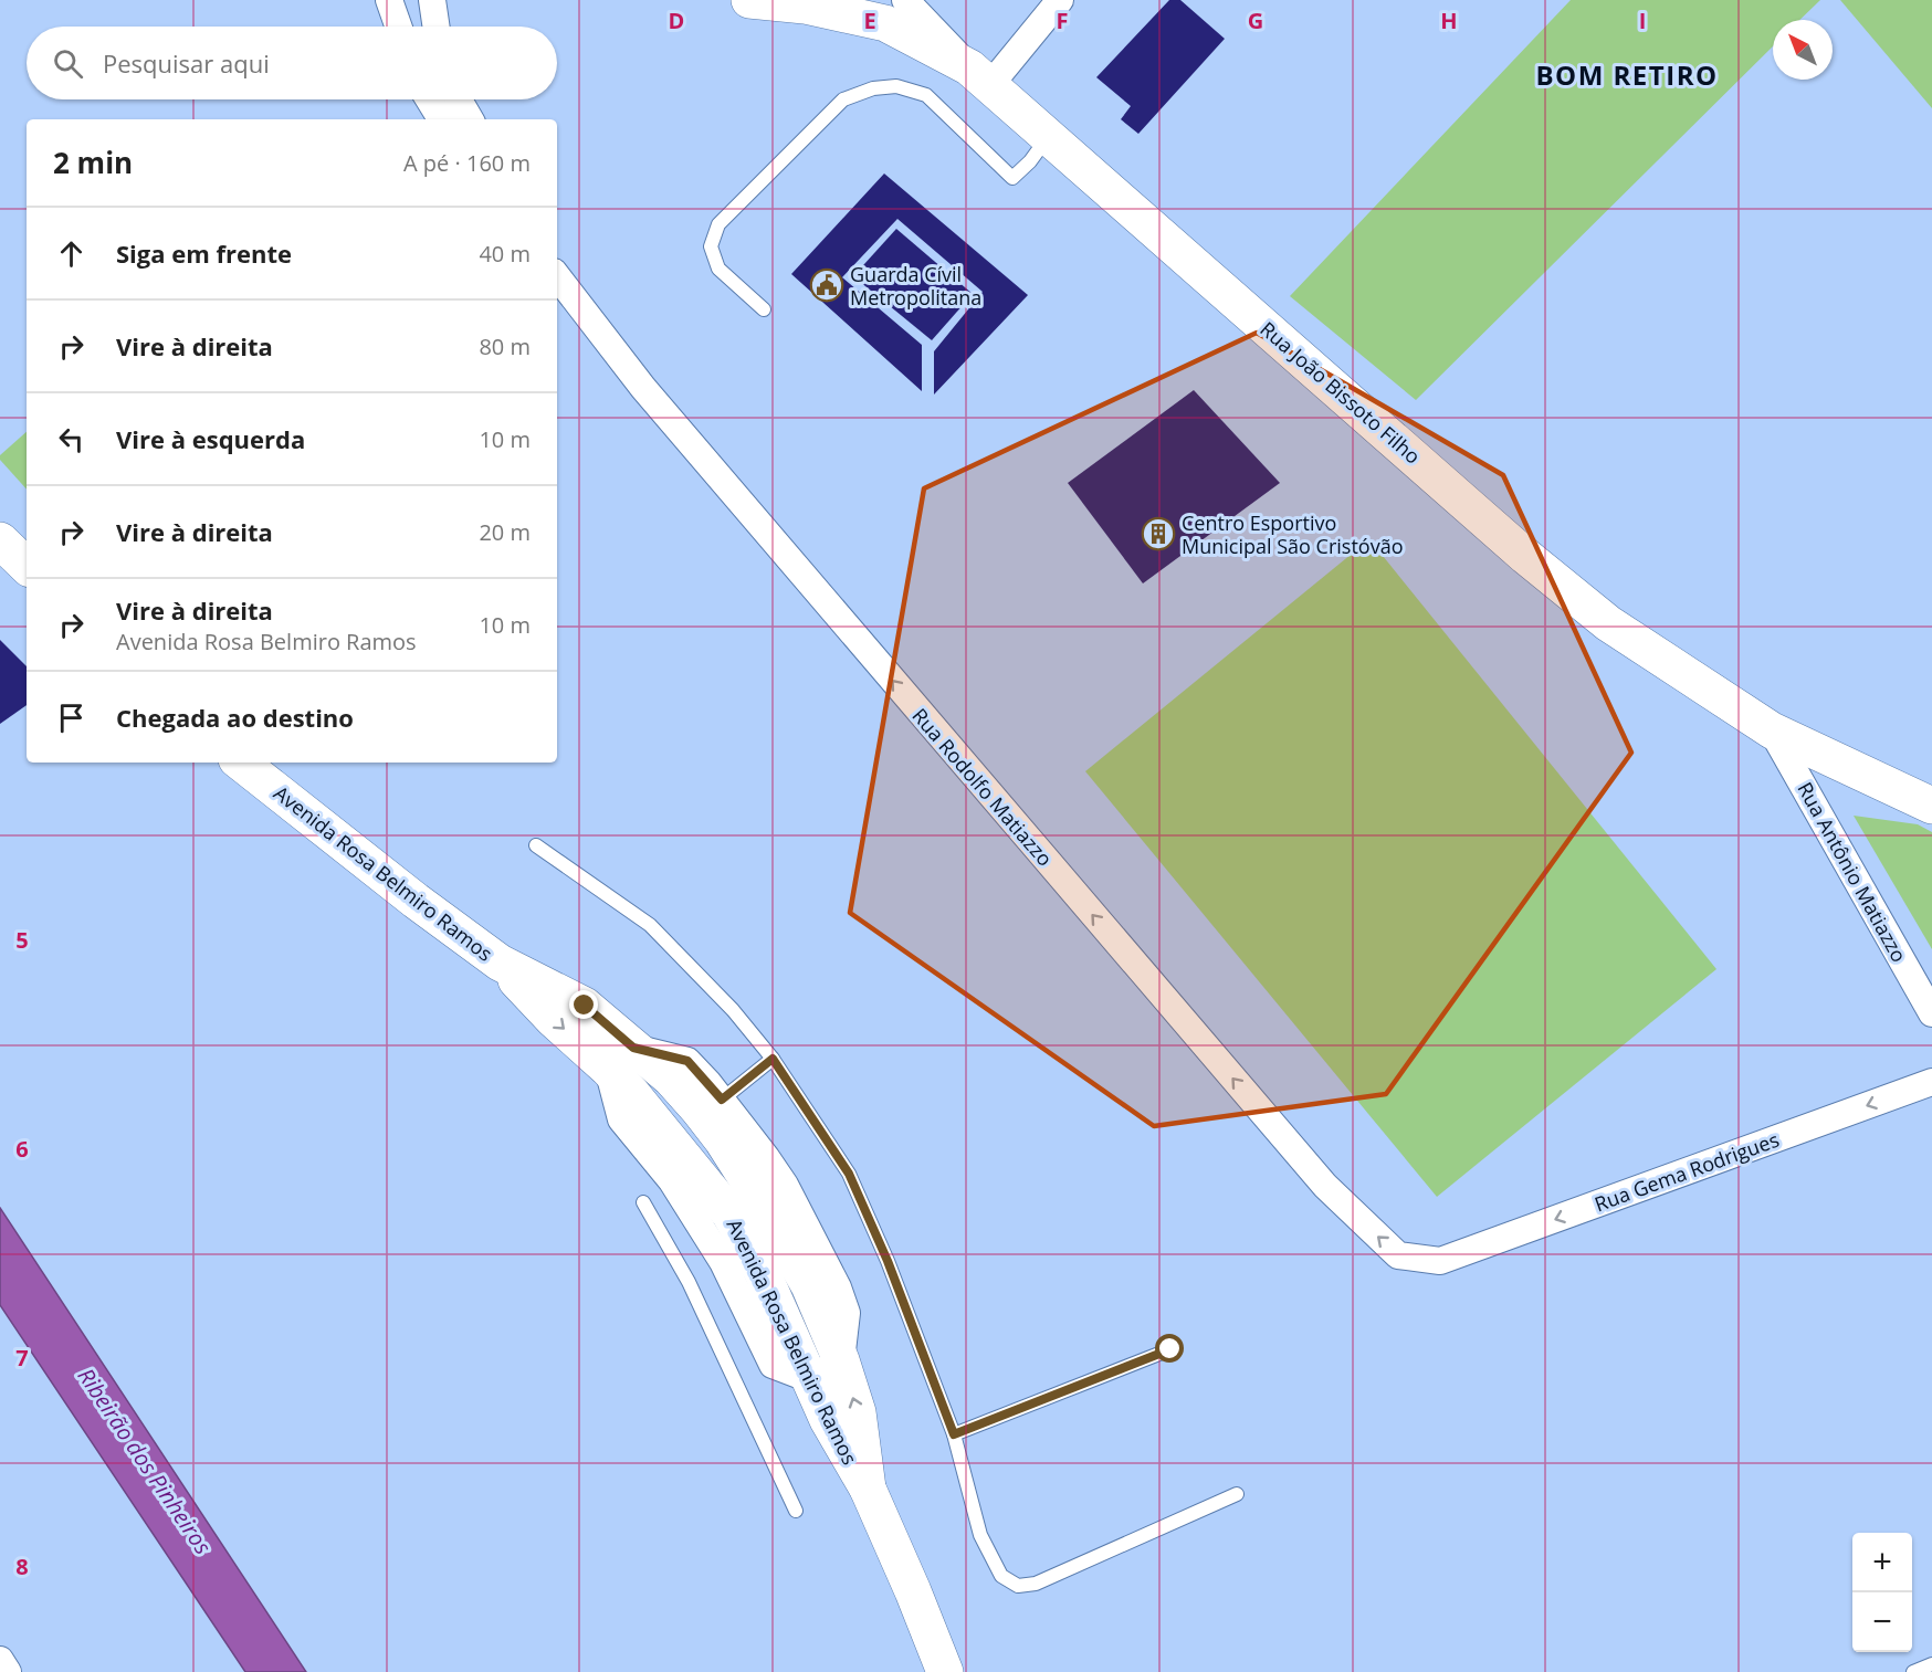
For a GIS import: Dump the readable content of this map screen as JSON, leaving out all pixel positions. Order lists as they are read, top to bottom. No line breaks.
{"streets":{"main road":["Rua João Bissoto Filho","Avenida Rosa Belmiro Ramos"],"street":["Rua Rodolfo Matiazzo","Rua Antônio Matiazzo","Rua Gema Rodrigues"]},"crossings":[["Rua João Bissoto Filho","Rua Antônio Matiazzo"],["Rua Rodolfo Matiazzo","Rua Gema Rodrigues"]],"one_way":["Rua Rodolfo Matiazzo","Rua Gema Rodrigues"],"districts":["BOM RETIRO"],"water":["Ribeirão dos Pinheiros"],"places":{"public building":["Guarda Cívil Metropolitana"],"building":["Centro Esportivo Municipal São Cristóvão"]},"north":"top left","page":{"search":"Pesquisar aqui","heading":["2 min","A pé · 160 m"],"list":[["Siga em frente","40 m"],["Vire à direita","80 m"],["Vire à esquerda","10 m"],["Vire à direita","20 m"],["Vire à direita","Avenida Rosa Belmiro Ramos","10 m"],"Chegada ao destino"],"map_buttons":["+","−"]},"grid":{"columns":["D","E","F","G","H","I"],"rows":["5","6","7","8"]}}
